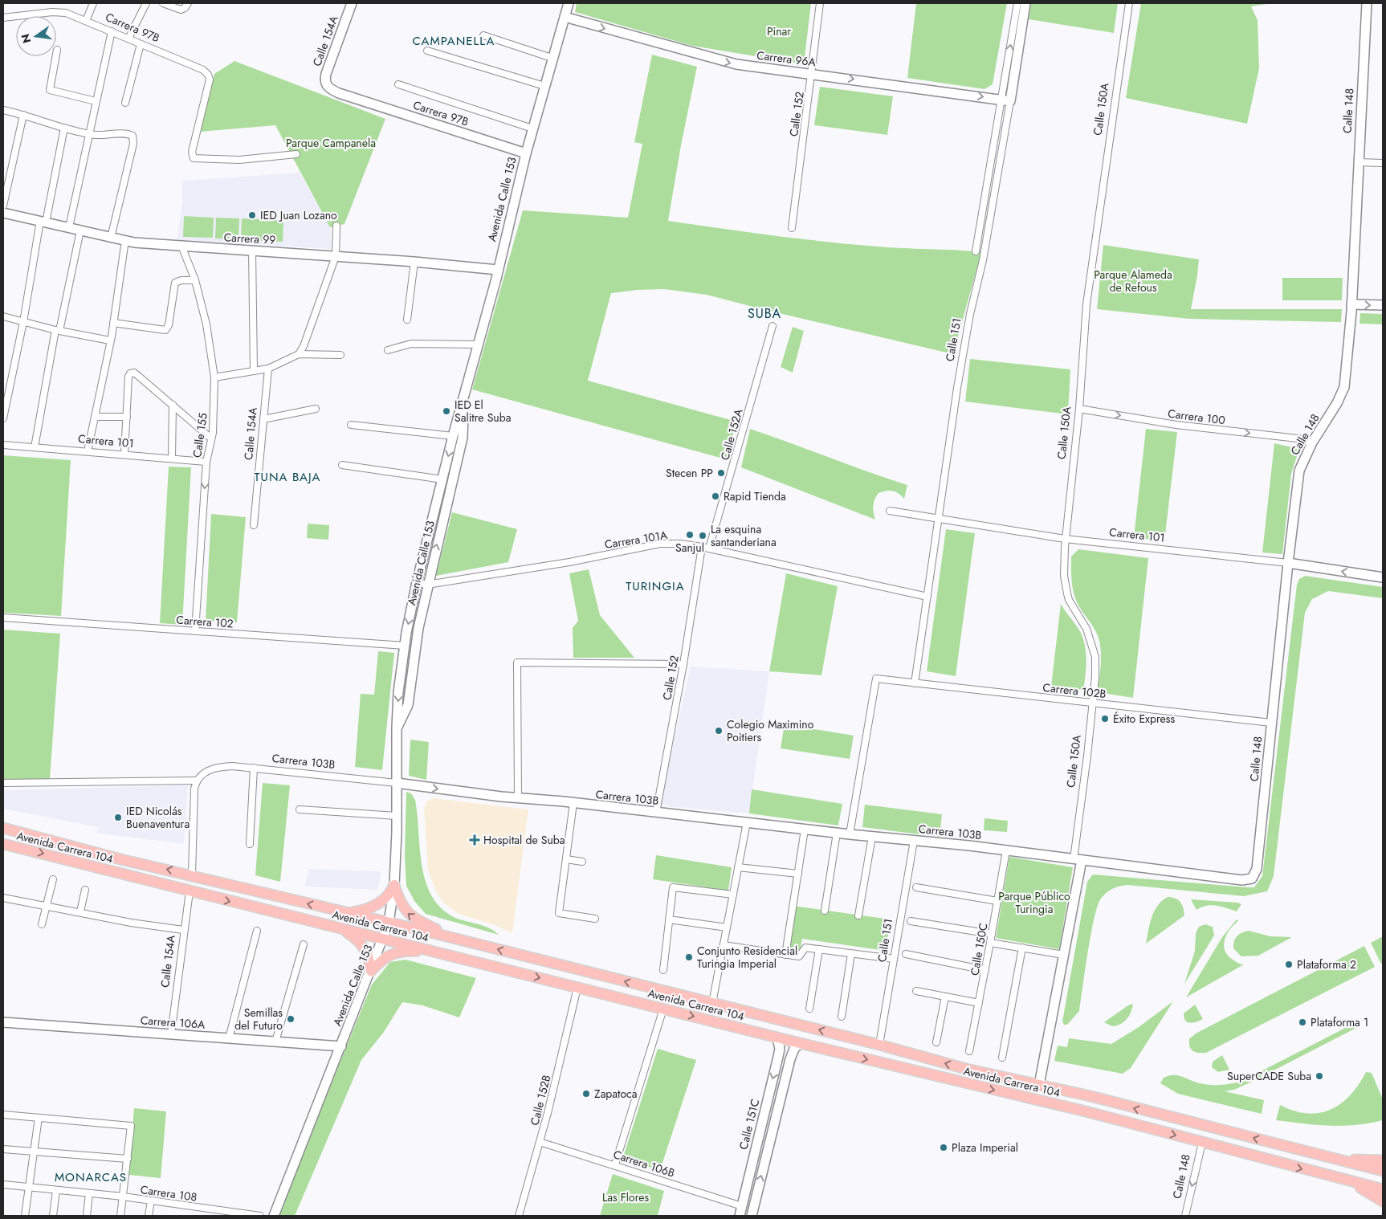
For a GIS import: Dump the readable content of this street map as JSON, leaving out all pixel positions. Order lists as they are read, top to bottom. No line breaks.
{"streets":{"main road":["Avenida Carrera 104"],"street":["Carrera 97B","Calle 154A","Carrera 96A","Calle 150A","Calle 148","Calle 152","Avenida Calle 153","Carrera 99","Calle 151","Carrera 100","Calle 152A","Calle 155","Carrera 101","Carrera 101A","Carrera 102","Carrera 102B","Carrera 103B","Calle 150C","Carrera 106A","Calle 152B","Calle 151C","Carrera 106B","Carrera 108"]},"crossings":[["Carrera 97B","Calle 154A"],["Carrera 97B","Avenida Calle 153"],["Calle 154A","Avenida Carrera 104"],["Calle 154A","Carrera 106A"],["Carrera 96A","Calle 152"],["Carrera 96A","Avenida Calle 153"],["Carrera 96A","Calle 151"],["Calle 150A","Carrera 100"],["Calle 150A","Carrera 101"],["Calle 150A","Carrera 102B"],["Calle 150A","Carrera 103B"],["Calle 150A","Avenida Carrera 104"],["Calle 148","Carrera 100"],["Calle 148","Carrera 101"],["Calle 148","Carrera 102B"],["Calle 148","Carrera 103B"],["Calle 148","Avenida Carrera 104"],["Calle 152","Carrera 101A"],["Calle 152","Carrera 103B"],["Avenida Calle 153","Carrera 99"],["Avenida Calle 153","Carrera 101A"],["Avenida Calle 153","Carrera 102"],["Avenida Calle 153","Carrera 103B"],["Avenida Calle 153","Avenida Carrera 104"],["Avenida Calle 153","Carrera 106A"],["Carrera 99","Calle 155"],["Calle 151","Carrera 101"],["Calle 151","Carrera 101A"],["Calle 151","Carrera 102B"],["Calle 151","Carrera 103B"],["Calle 151","Avenida Carrera 104"],["Calle 152A","Carrera 101A"],["Calle 155","Carrera 101"],["Calle 155","Carrera 102"],["Carrera 102B","Carrera 103B"],["Carrera 103B","Calle 150C"],["Avenida Carrera 104","Calle 152B"],["Avenida Carrera 104","Calle 151C"],["Calle 152B","Carrera 106B"],["Calle 151C","Carrera 106B"]],"one_way":["Carrera 96A","Carrera 100","Calle 155"],"districts":["CAMPANELLA","SUBA","TUNA BAJA","TURINGIA","MONARCAS"],"parks":["Pinar","Parque Campanela","Parque Alameda de Refous","Parque Público Turingia","Las Flores"],"places":{"other":["IED Juan Lozano","IED El Salitre Suba","Stecen PP","Rapid Tienda","Sanjul","La esquina santanderiana","Éxito Express","Colegio Maximino Poitiers","IED Nicolás Buenaventura","Conjunto Residencial Turingia Imperial","Plataforma 2","Semillas del Futuro","Plataforma 1","SuperCADE Suba","Zapatoca","Plaza Imperial"],"health":["Hospital de Suba"]},"north":"left"}
